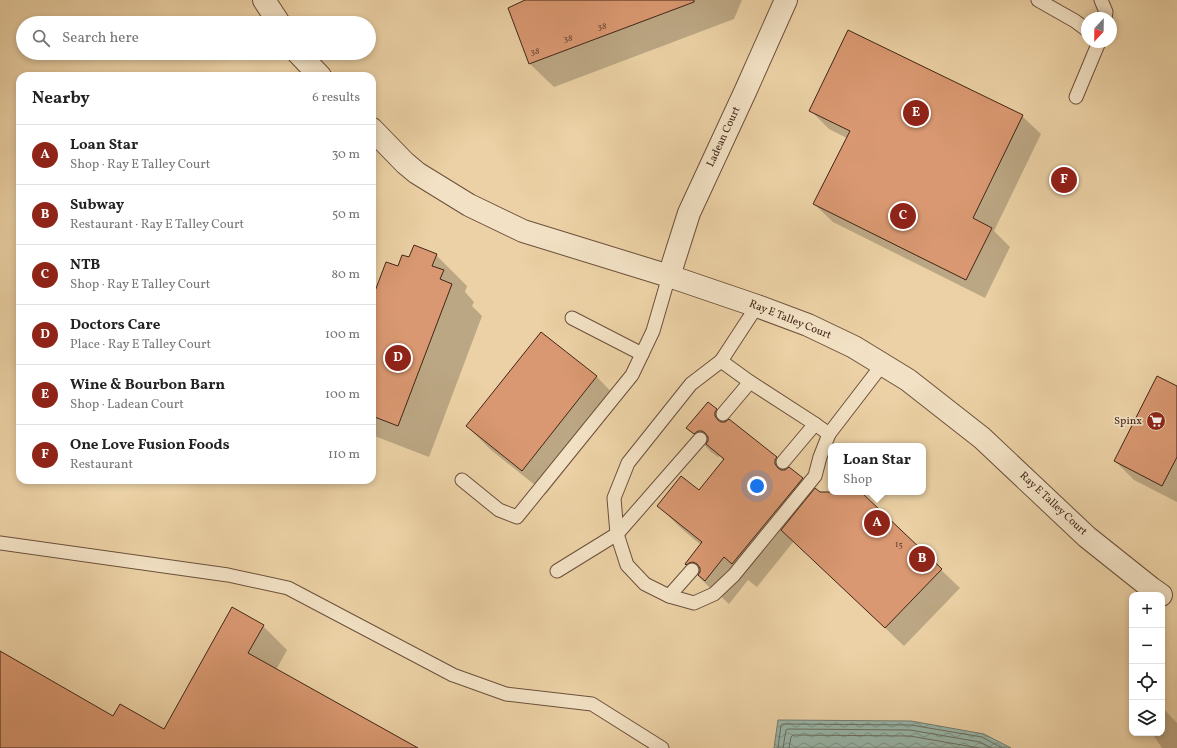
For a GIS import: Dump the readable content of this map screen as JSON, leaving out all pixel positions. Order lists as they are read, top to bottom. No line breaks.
{"streets":{"street":["Ladean Court","Ray E Talley Court"]},"crossings":[["Ladean Court","Ray E Talley Court"]],"places":{"supermarket":["Spinx"]},"house_numbers":["38","38","38","15"],"north":"bottom","page":{"search":"Search here","heading":["Nearby","6 results"],"pins":["E","F","C","D","A","B"],"list":[{"mark":"A","name":"Loan Star","note":"Shop · Ray E Talley Court","value":"30 m"},{"mark":"B","name":"Subway","note":"Restaurant · Ray E Talley Court","value":"50 m"},{"mark":"C","name":"NTB","note":"Shop · Ray E Talley Court","value":"80 m"},{"mark":"D","name":"Doctors Care","note":"Place · Ray E Talley Court","value":"100 m"},{"mark":"E","name":"Wine & Bourbon Barn","note":"Shop · Ladean Court","value":"100 m"},{"mark":"F","name":"One Love Fusion Foods","note":"Restaurant","value":"110 m"}],"popup":["Loan Star","Shop"],"map_buttons":["+","−"]}}
